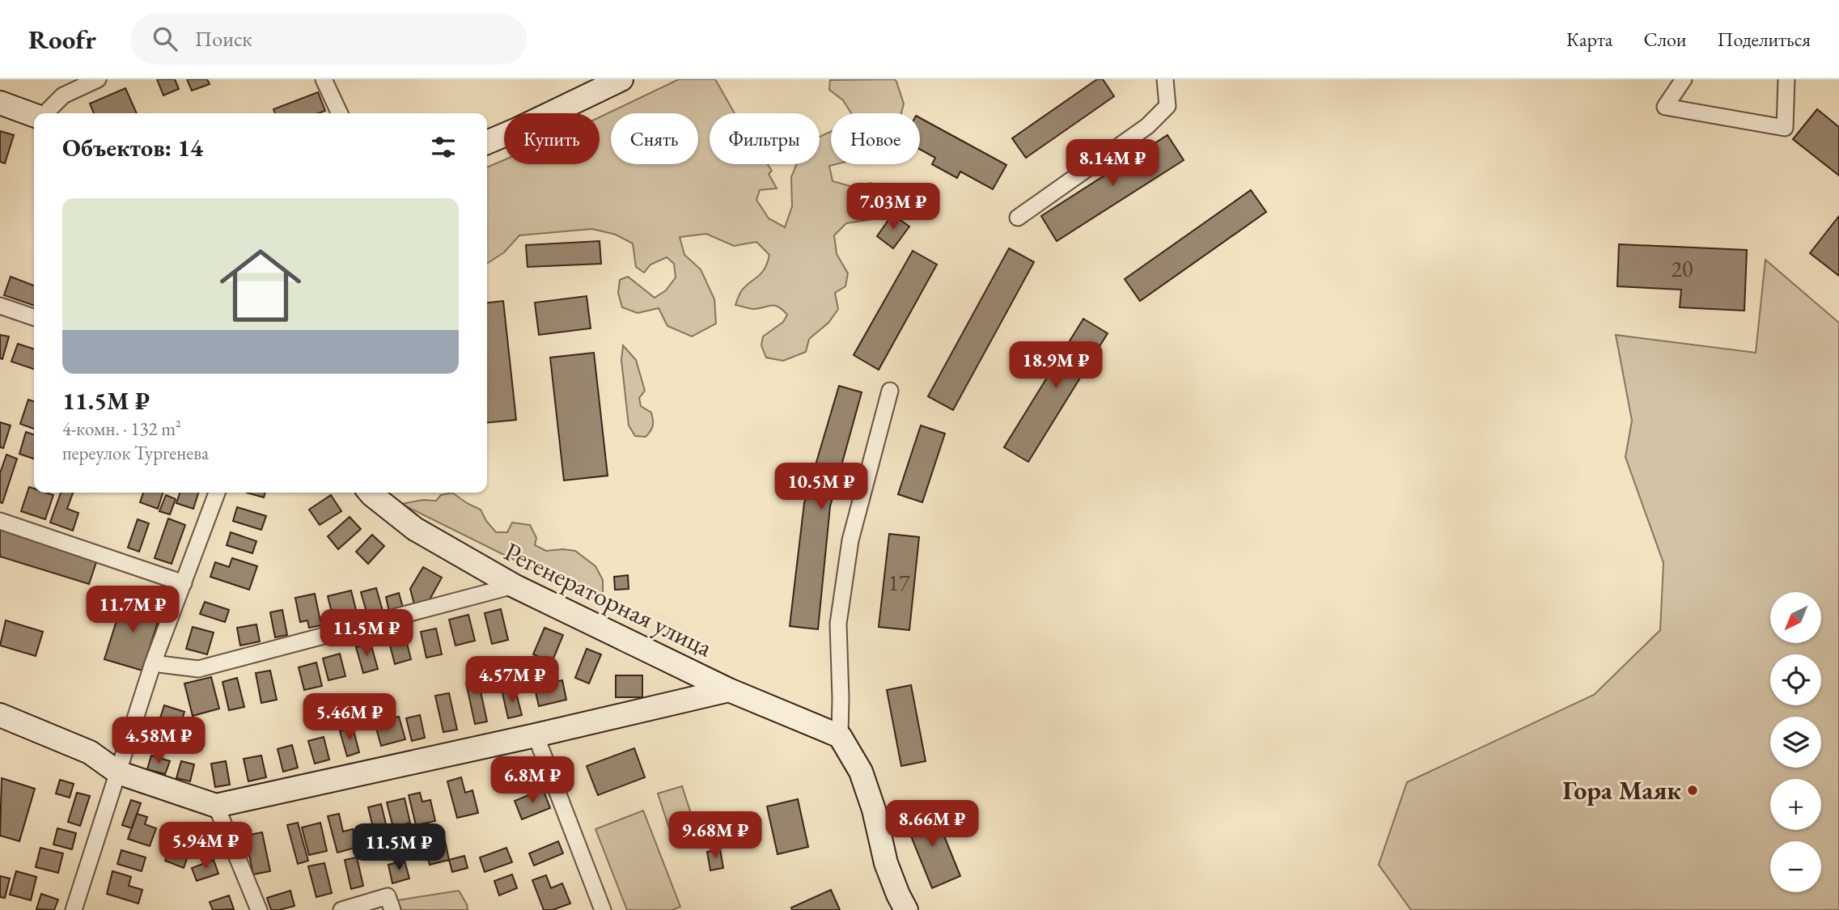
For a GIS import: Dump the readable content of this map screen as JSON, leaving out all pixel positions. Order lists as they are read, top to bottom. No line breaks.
{"streets":{"street":["Регенераторная улица"]},"places":["Гора Маяк"],"house_numbers":["20","17"],"north":"bottom left","page":{"header":"Roofr","search":"Поиск","nav":["Карта","Слои","Поделиться"],"chip":["Купить","Снять","Фильтры","Новое"],"heading":"Объектов: 14","price":["8.14M ₽","7.03M ₽","18.9M ₽","10.5M ₽","11.7M ₽","11.5M ₽","4.57M ₽","5.46M ₽","4.58M ₽","6.8M ₽","8.66M ₽","9.68M ₽","5.94M ₽","11.5M ₽"],"list":[{"name":"11.5M ₽","note":"4-комн. · 132 m² · переулок Тургенева"}],"map_buttons":["+","−"]}}
